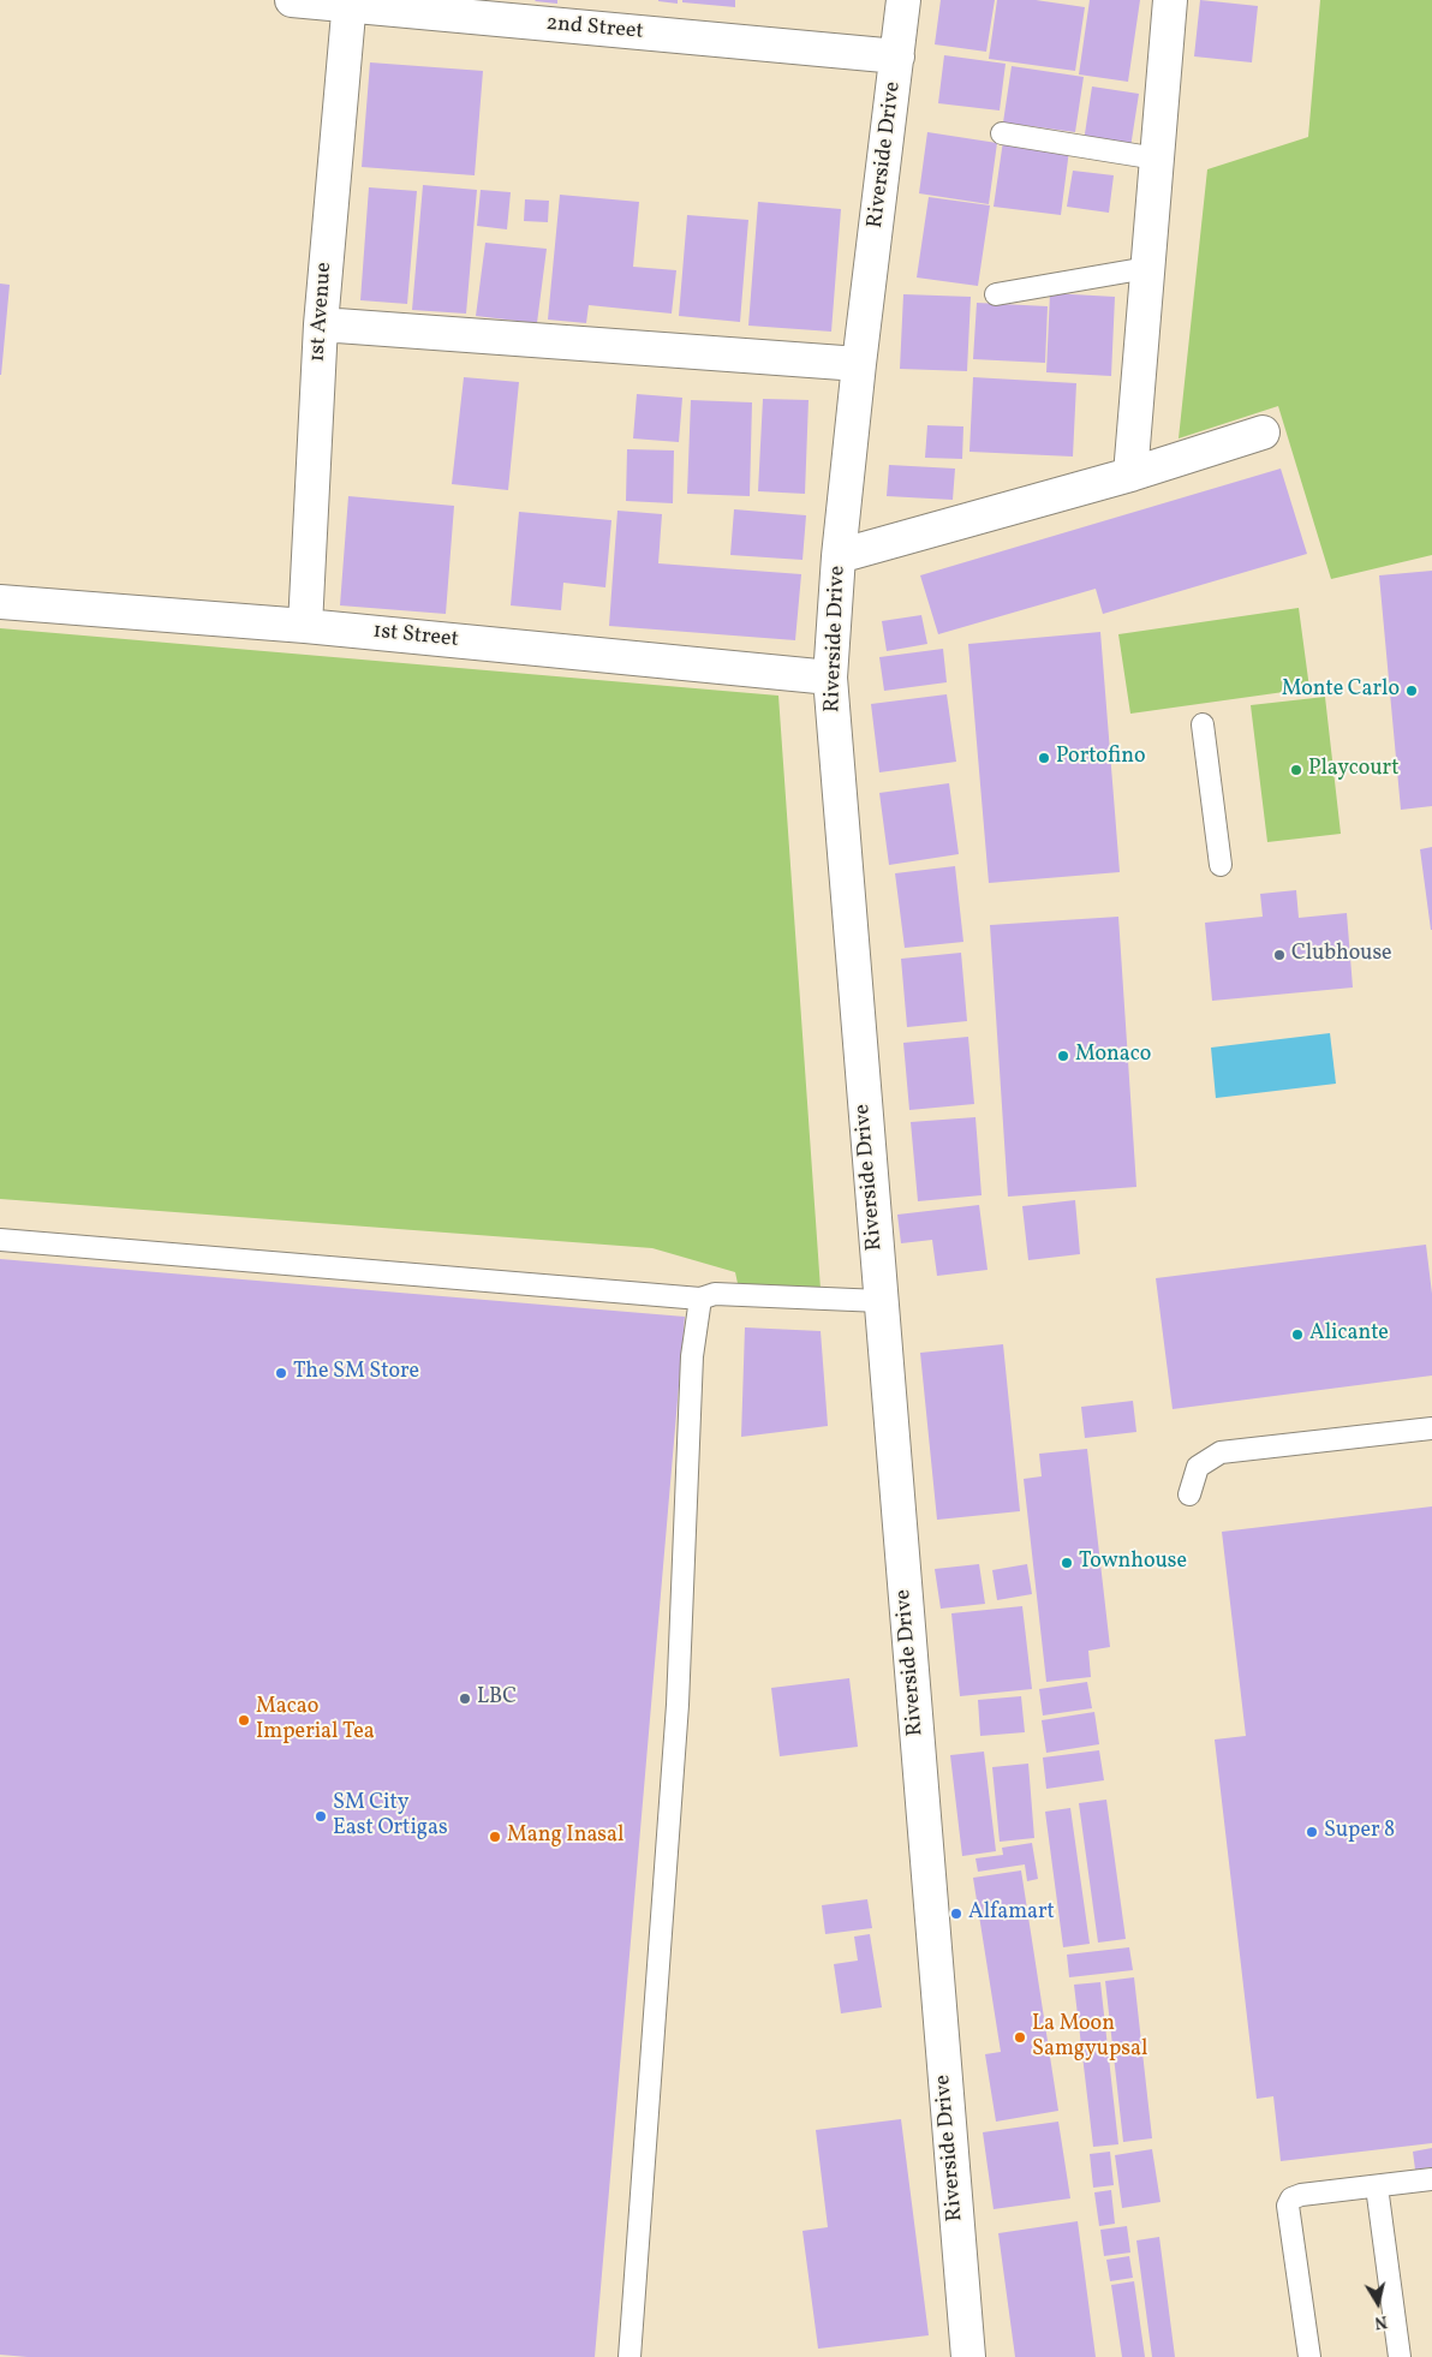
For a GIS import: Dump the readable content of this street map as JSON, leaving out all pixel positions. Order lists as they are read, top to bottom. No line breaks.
{"streets":{"street":["2nd Street","Riverside Drive","1st Avenue","1st Street"]},"crossings":[["2nd Street","Riverside Drive"],["2nd Street","1st Avenue"],["Riverside Drive","1st Street"],["1st Avenue","1st Street"]],"places":["Monte Carlo","Portofino","Playcourt","Clubhouse","Monaco","Alicante","The SM Store","Townhouse","LBC","Macao Imperial Tea","SM City East Ortigas","Super 8","Mang Inasal","Alfamart","La Moon Samgyupsal"],"north":"bottom"}
